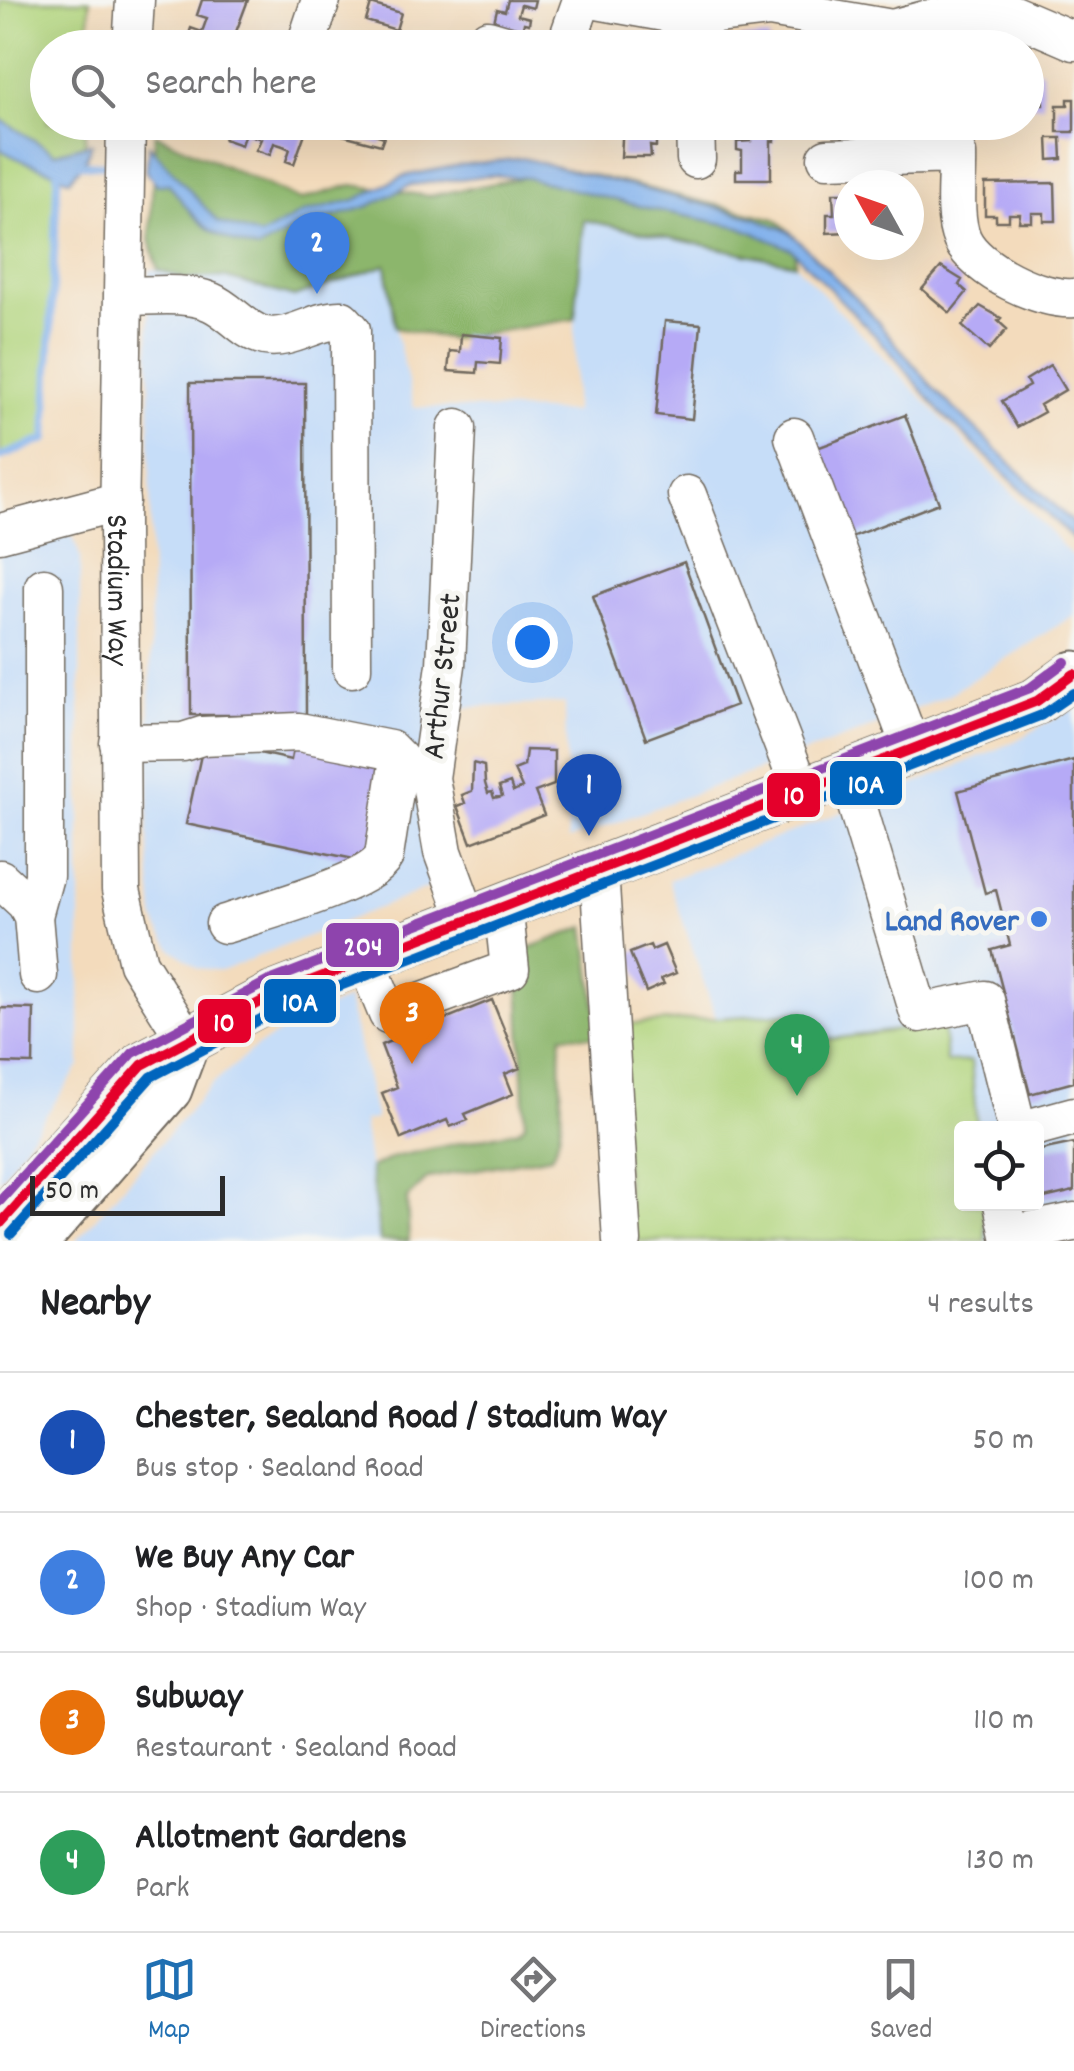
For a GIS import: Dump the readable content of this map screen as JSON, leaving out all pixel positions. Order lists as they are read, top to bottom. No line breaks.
{"streets":{"street":["Stadium Way","Arthur Street"]},"places":["Land Rover"],"lines":["transit line 204","transit line 10","transit line 10A"],"scale_bar":"50 m","north":"top left","page":{"search":"Search here","pins":["2","1","3","4"],"scale":"50 m","heading":["Nearby","4 results"],"list":[{"mark":"1","name":"Chester, Sealand Road / Stadium Way","note":"Bus stop · Sealand Road","value":"50 m"},{"mark":"2","name":"We Buy Any Car","note":"Shop · Stadium Way","value":"100 m"},{"mark":"3","name":"Subway","note":"Restaurant · Sealand Road","value":"110 m"},{"mark":"4","name":"Allotment Gardens","note":"Park","value":"130 m"}],"nav":["Map","Directions","Saved"]}}
